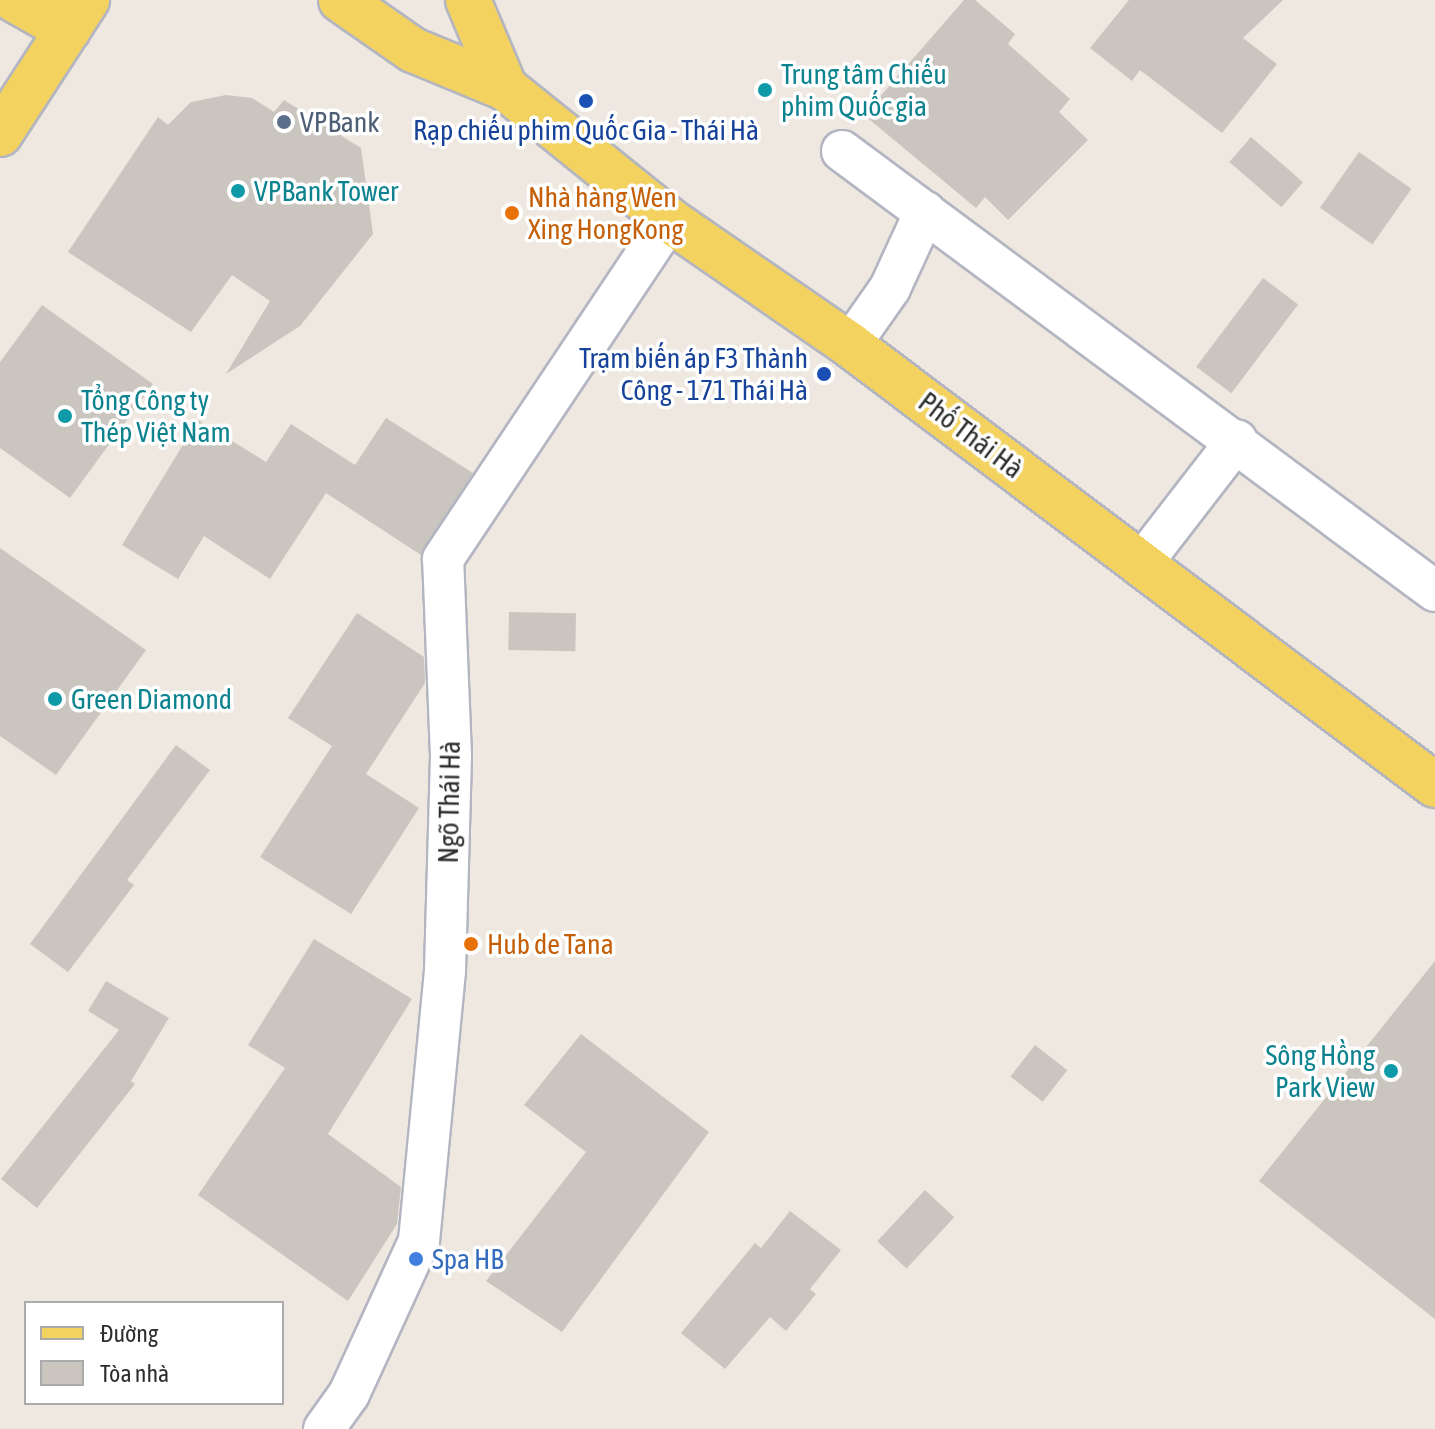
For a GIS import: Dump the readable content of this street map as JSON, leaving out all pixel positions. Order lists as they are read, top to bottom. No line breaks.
{"streets":{"main road":["Phố Thái Hà"],"street":["Ngõ Thái Hà"]},"crossings":[["Phố Thái Hà","Ngõ Thái Hà"]],"places":["Trung tâm Chiếu phim Quốc gia","Rạp chiếu phim Quốc Gia - Thái Hà","VPBank","VPBank Tower","Nhà hàng Wen Xing HongKong","Trạm biến áp F3 Thành Công - 171 Thái Hà","Tổng Công ty Thép Việt Nam","Green Diamond","Hub de Tana","Sông Hồng Park View","Spa HB"],"legend":["Đường","Tòa nhà"]}
